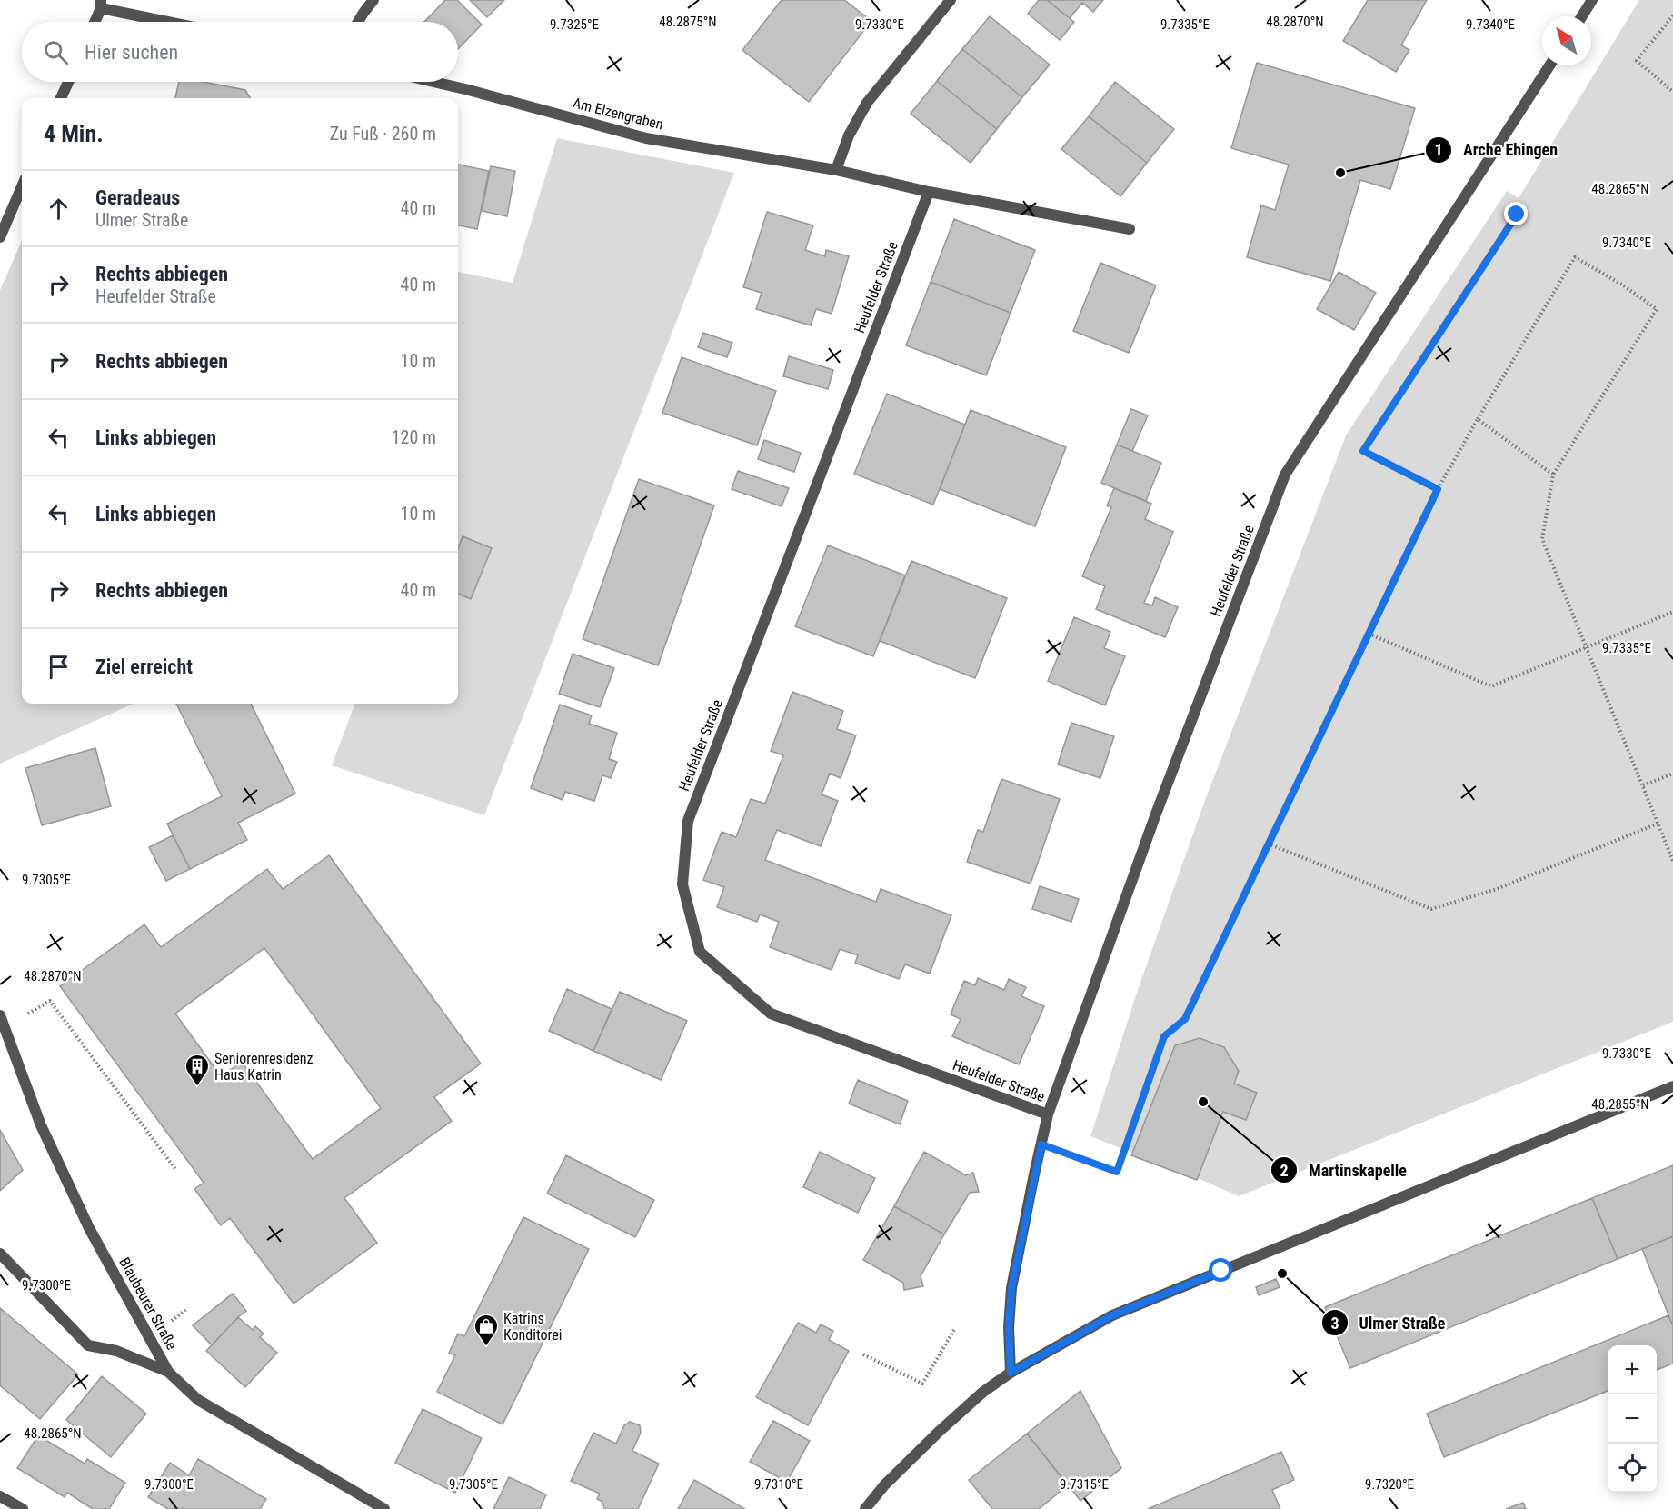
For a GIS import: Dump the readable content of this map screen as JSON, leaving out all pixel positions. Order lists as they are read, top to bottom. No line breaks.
{"streets":{"street":["Am Elzengraben","Heufelder Straße","Blaubeurer Straße"]},"crossings":[["Am Elzengraben","Heufelder Straße"]],"places":{"other":["Arche Ehingen","Martinskapelle","Ulmer Straße"],"building":["Seniorenresidenz Haus Katrin"],"shop":["Katrins Konditorei"]},"north":"top left","page":{"search":"Hier suchen","heading":["4 Min.","Zu Fuß · 260 m"],"list":[["Geradeaus","Ulmer Straße","40 m"],["Rechts abbiegen","Heufelder Straße","40 m"],["Rechts abbiegen","10 m"],["Links abbiegen","120 m"],["Links abbiegen","10 m"],["Rechts abbiegen","40 m"],"Ziel erreicht"],"map_buttons":["+","−"]},"coordinates":["48.2875°N","48.2870°N","9.7325°E","9.7330°E","9.7335°E","9.7340°E","48.2865°N","9.7305°E","48.2855°N","9.7300°E","9.7310°E","9.7315°E","9.7320°E"]}
